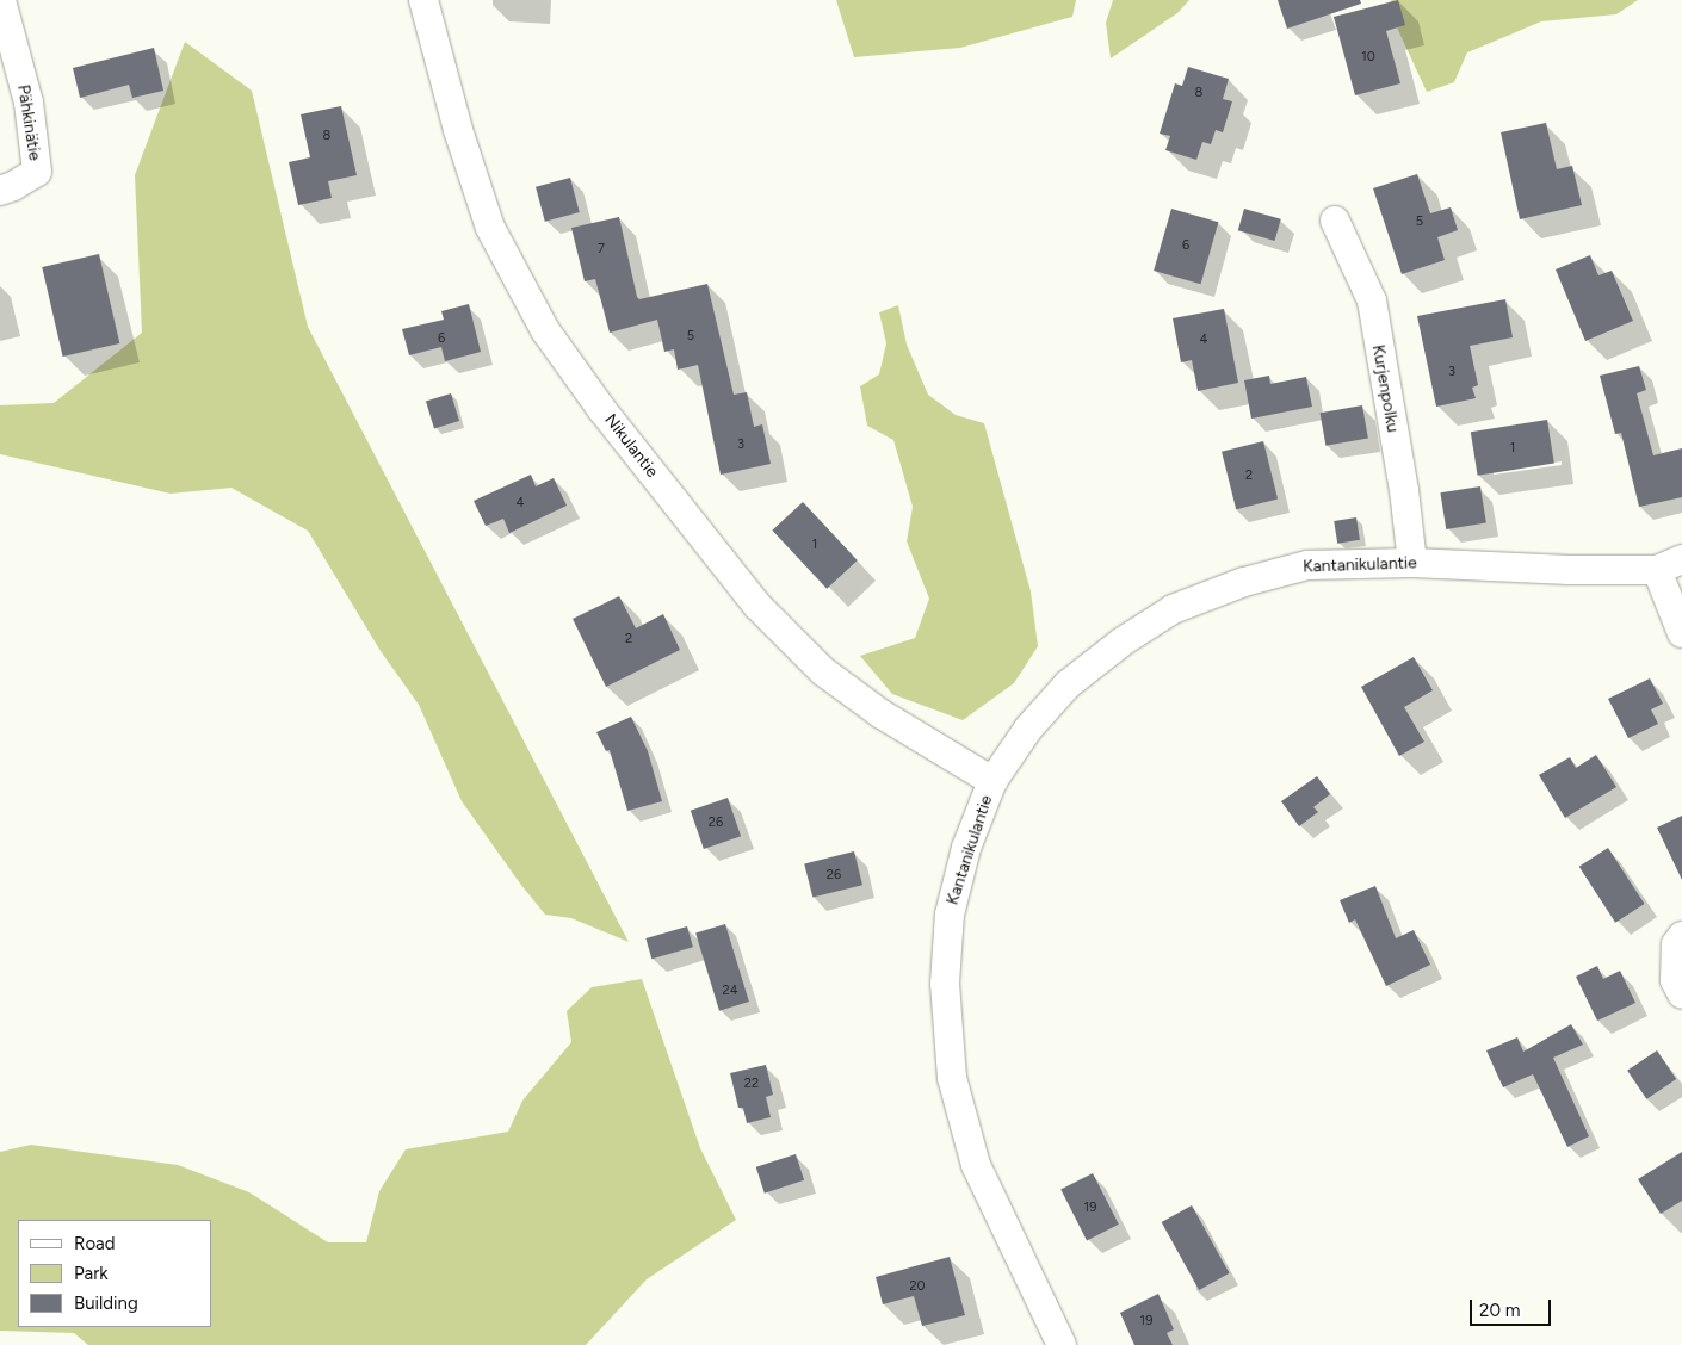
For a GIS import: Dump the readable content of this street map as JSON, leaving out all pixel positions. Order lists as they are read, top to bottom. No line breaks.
{"streets":{"street":["Pähkinätie","Kurjenpolku","Nikulantie","Kantanikulantie"]},"crossings":[["Kurjenpolku","Kantanikulantie"],["Nikulantie","Kantanikulantie"]],"house_numbers":["10","8","8","5","6","7","5","6","4","3","3","1","2","4","1","2","26","26","24","22","19","20","19"],"legend":["Road","Park","Building"],"scale_bar":"20 m"}
